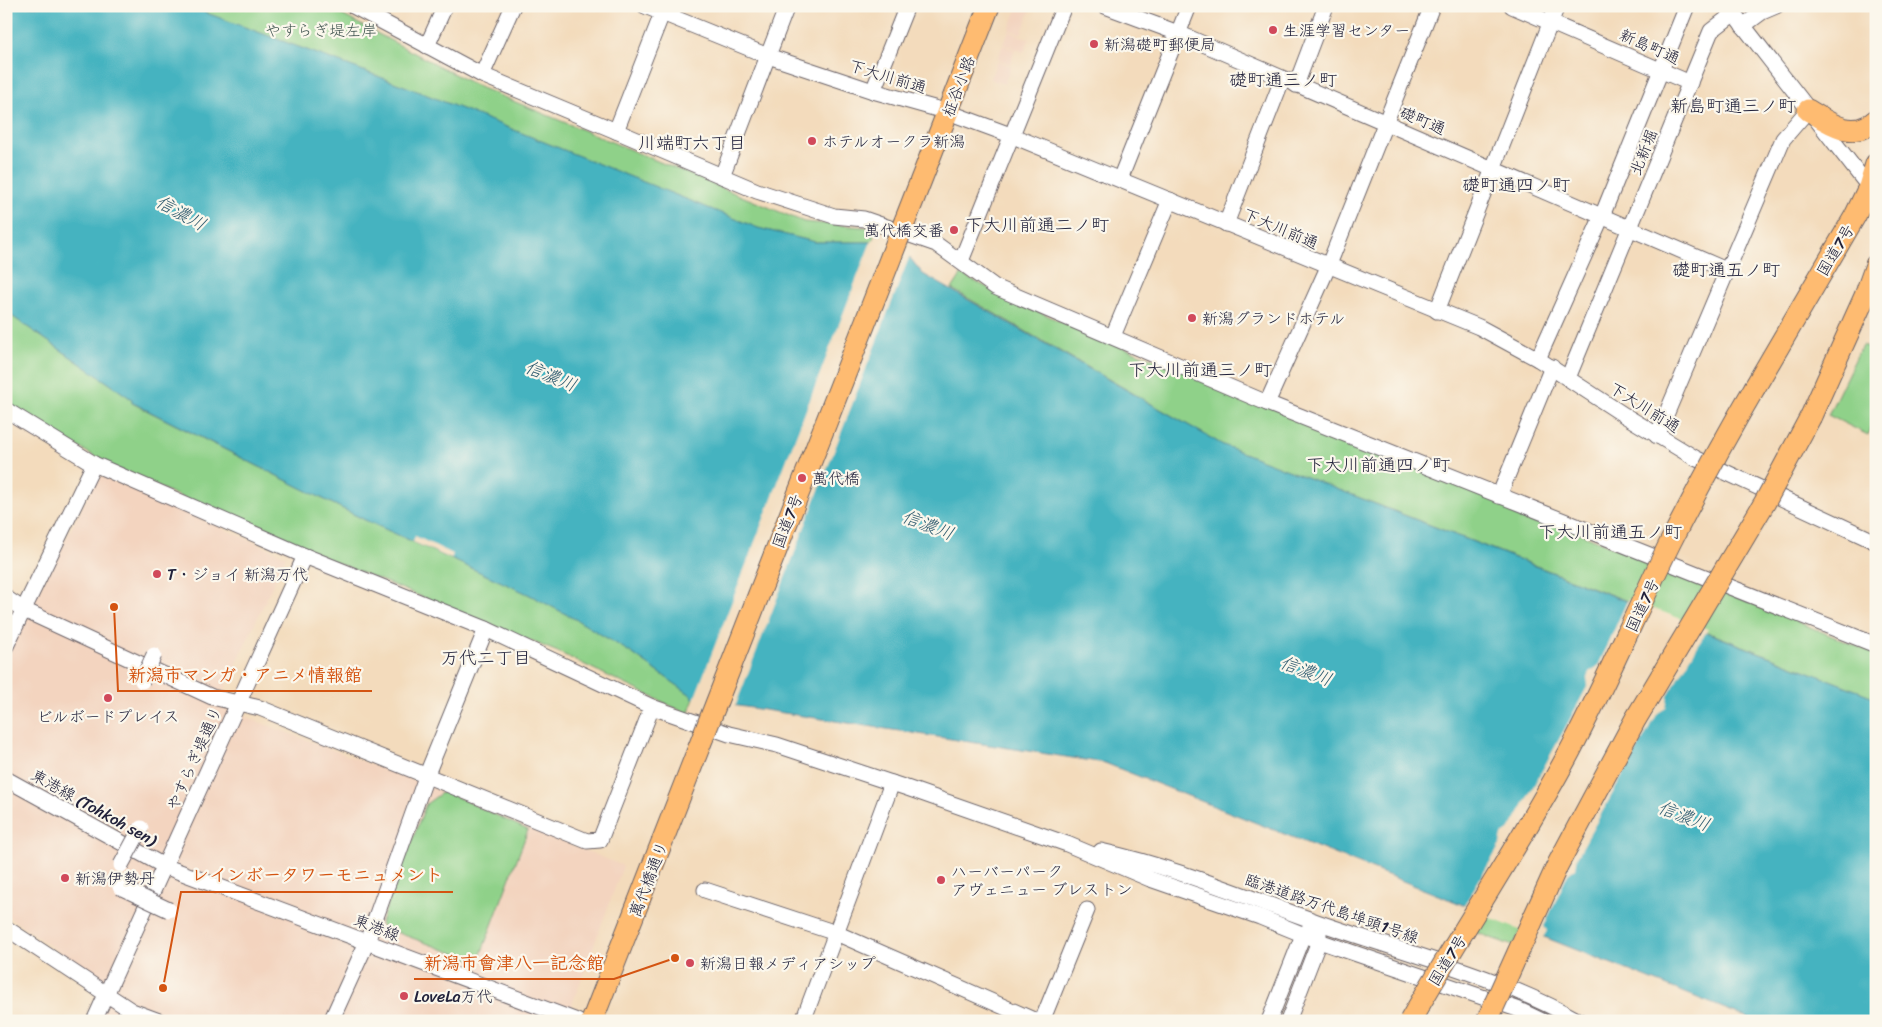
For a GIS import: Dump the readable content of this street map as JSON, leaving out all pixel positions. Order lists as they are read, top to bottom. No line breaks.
{"streets":{"highway":["柾谷小路","国道7号","萬代橋通り"],"street":["新島町通","下大川前通","礎町通","北新堀","やすらぎ堤通り","東港線 (Tohkoh sen)","臨港道路万代島埠頭1号線","東港線"]},"crossings":[["新島町通","北新堀"],["下大川前通","柾谷小路"],["下大川前通","北新堀"],["柾谷小路","国道7号"],["礎町通","北新堀"],["国道7号","萬代橋通り"],["やすらぎ堤通り","東港線 (Tohkoh sen)"],["やすらぎ堤通り","臨港道路万代島埠頭1号線"],["やすらぎ堤通り","東港線"],["東港線 (Tohkoh sen)","東港線"]],"districts":["礎町通三ノ町","新島町通三ノ町","川端町六丁目","礎町通四ノ町","下大川前通二ノ町","礎町通五ノ町","下大川前通三ノ町","下大川前通四ノ町","下大川前通五ノ町","万代二丁目"],"water":["信濃川"],"parks":["やすらぎ堤左岸"],"places":["生涯学習センター","新潟礎町郵便局","ホテルオークラ新潟","萬代橋交番","新潟グランドホテル","萬代橋","T・ジョイ 新潟万代","新潟市マンガ・アニメ情報館","ビルボードプレイス","新潟伊勢丹","ハーバーパーク アヴェニュー ブレストン","新潟市會津八一記念館","新潟日報メディアシップ","レインボータワーモニュメント","LoveLa万代"]}
